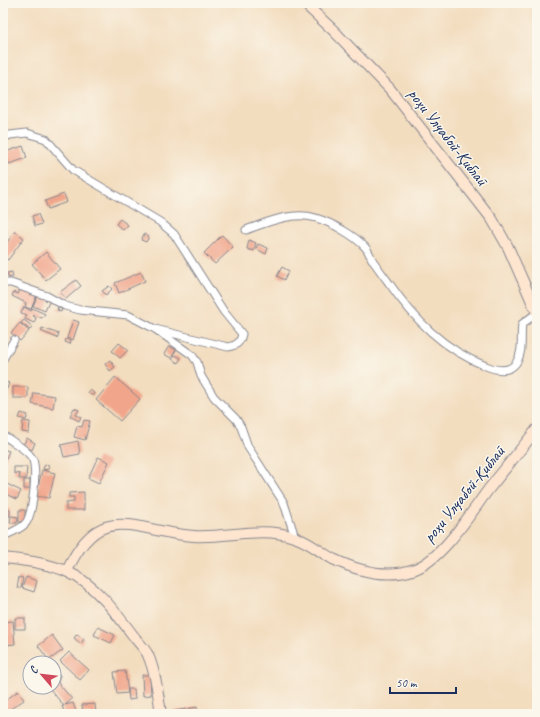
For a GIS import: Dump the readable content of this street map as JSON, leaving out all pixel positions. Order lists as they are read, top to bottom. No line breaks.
{"streets":{"street":["роҳи Улҷабой-Қиблаӣ"]},"scale_bar":"50 m","north":"top left"}
